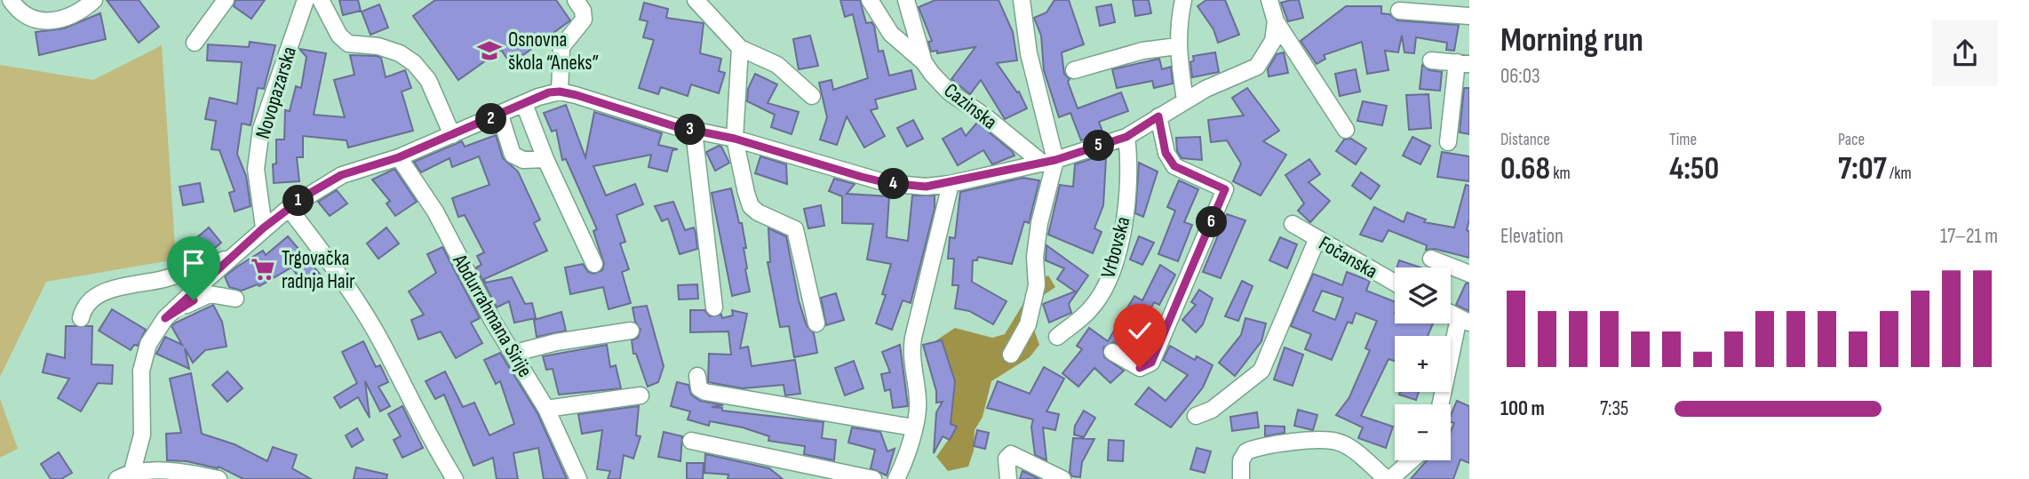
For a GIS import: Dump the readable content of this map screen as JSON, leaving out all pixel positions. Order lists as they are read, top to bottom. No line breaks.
{"streets":{"street":["Novopazarska","Cazinska","Vrbovska","Fočanska","Abdurrahmana Sirije"]},"places":{"school or university":["Osnovna škola “Aneks”"],"supermarket":["Trgovačka radnja Hair"]},"page":{"heading":["Morning run","06:03"],"pins":["2","3","5","4","1","6"],"stats":[["Distance","0.68 km"],["Time","4:50"],["Pace","7:07 /km"]],"chart":["Elevation","17–21 m"],"map_buttons":["+","−"],"list":[{"name":"100 m","note":"7:35"}]}}
